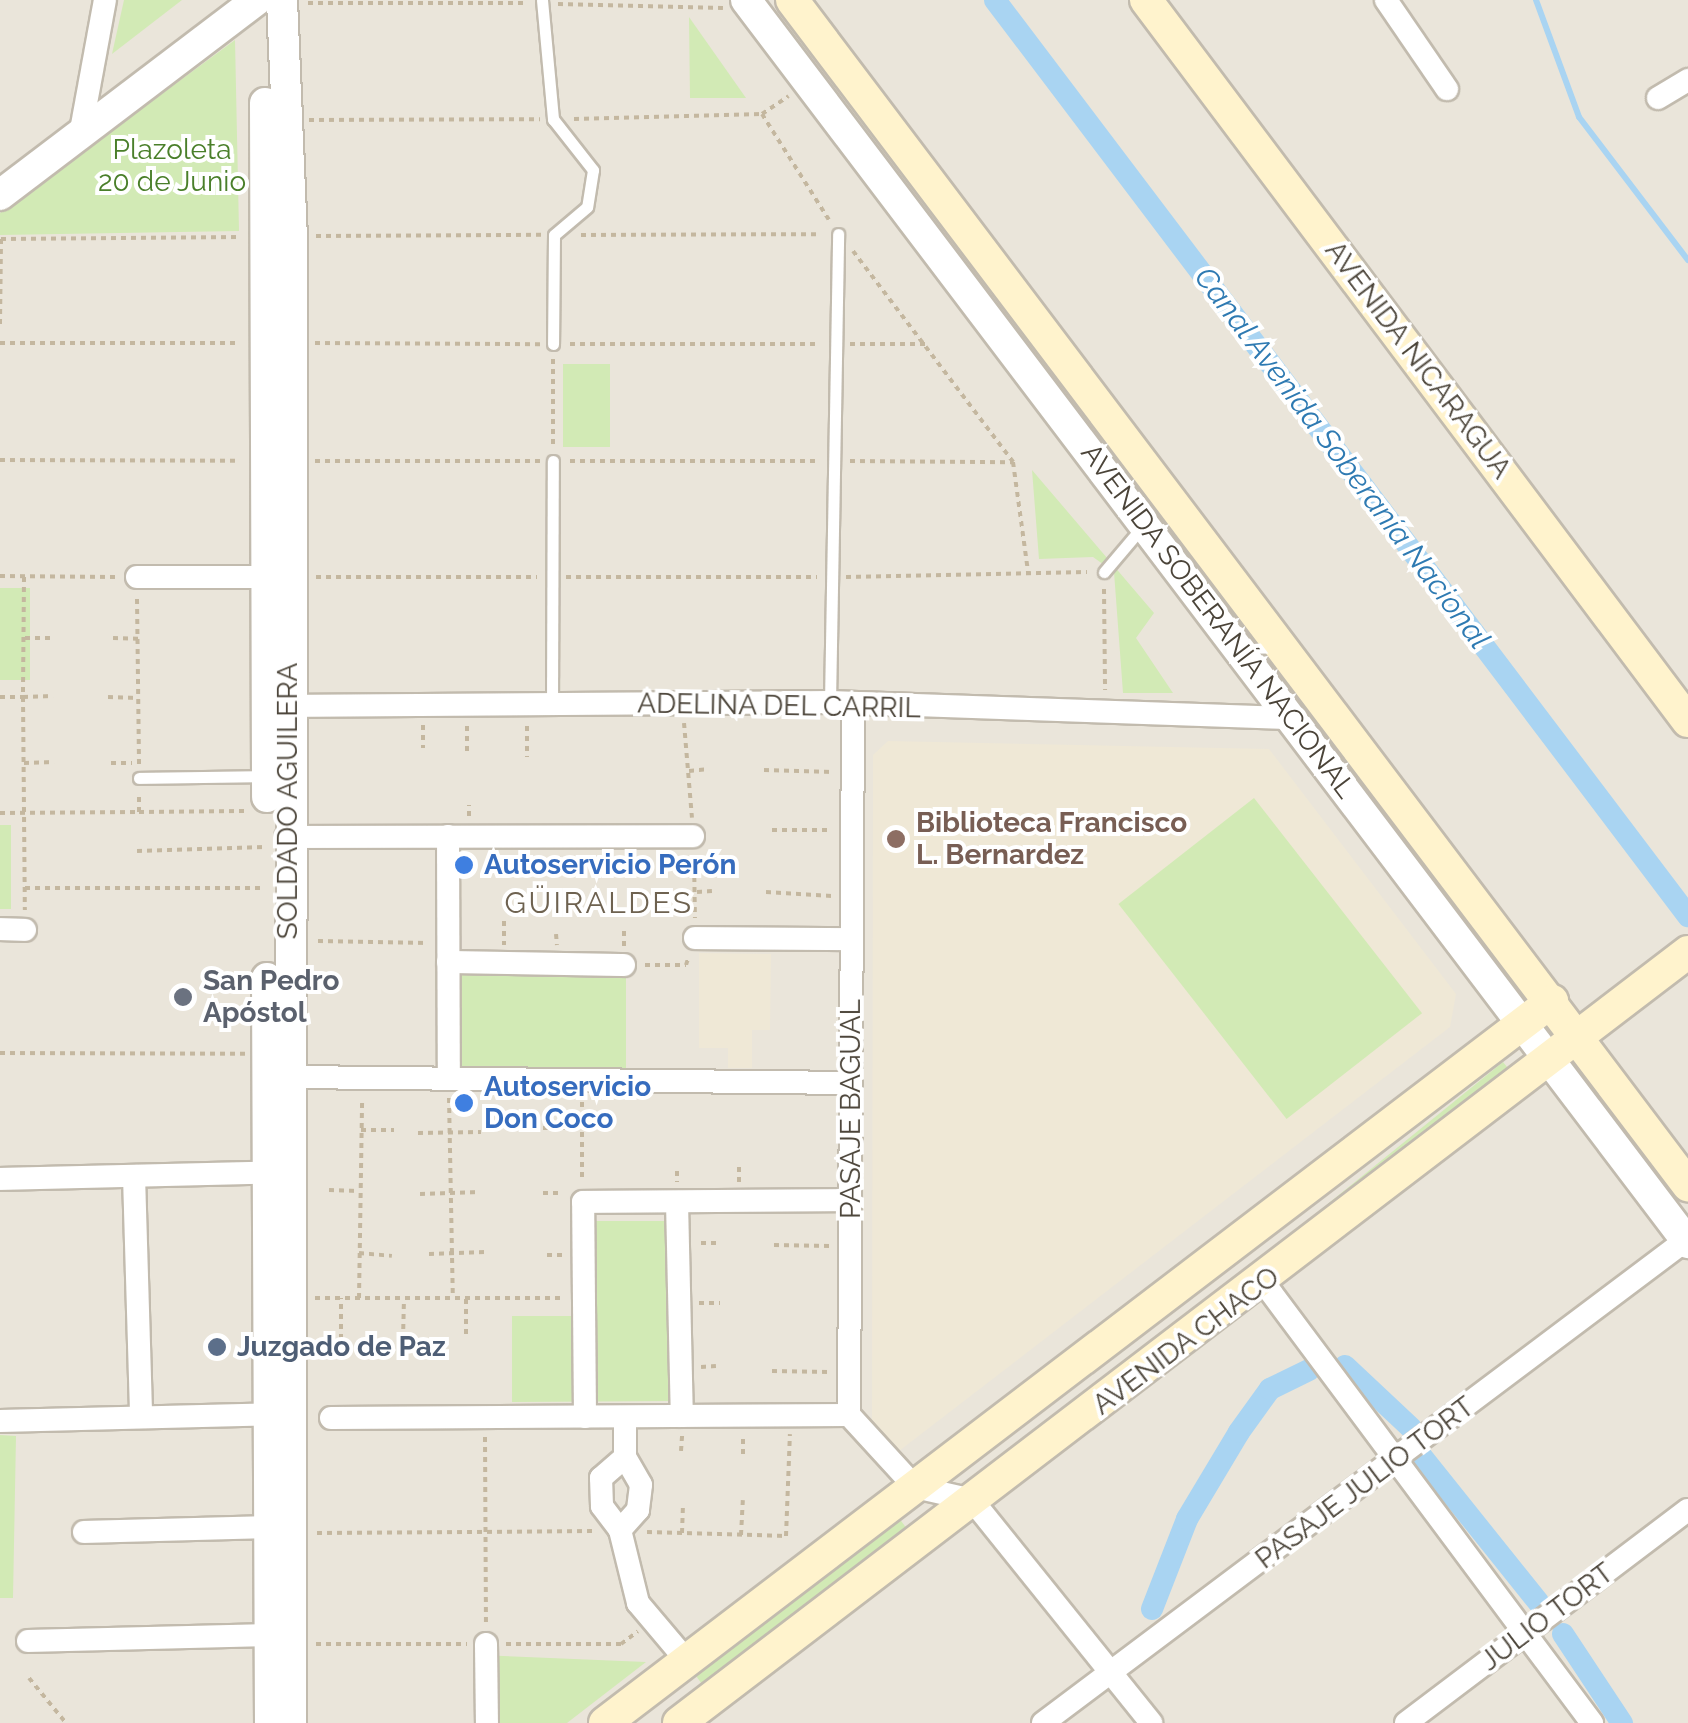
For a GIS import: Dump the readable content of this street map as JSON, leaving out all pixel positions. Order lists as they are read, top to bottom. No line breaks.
{"streets":{"main road":["AVENIDA NICARAGUA","AVENIDA SOBERANÍA NACIONAL","AVENIDA CHACO"],"street":["ADELINA DEL CARRIL","SOLDADO AGUILERA","PASAJE BAGUAL","PASAJE JULIO TORT","JULIO TORT"]},"crossings":[["AVENIDA SOBERANÍA NACIONAL","ADELINA DEL CARRIL"],["AVENIDA SOBERANÍA NACIONAL","AVENIDA CHACO"],["AVENIDA SOBERANÍA NACIONAL","PASAJE JULIO TORT"],["ADELINA DEL CARRIL","SOLDADO AGUILERA"],["ADELINA DEL CARRIL","PASAJE BAGUAL"]],"districts":["GÜIRALDES"],"water":["Canal Avenida Soberanía Nacional"],"parks":["Plazoleta 20 de Junio"],"places":["Biblioteca Francisco L. Bernardez","Autoservicio Perón","San Pedro Apóstol","Autoservicio Don Coco","Juzgado de Paz"]}
